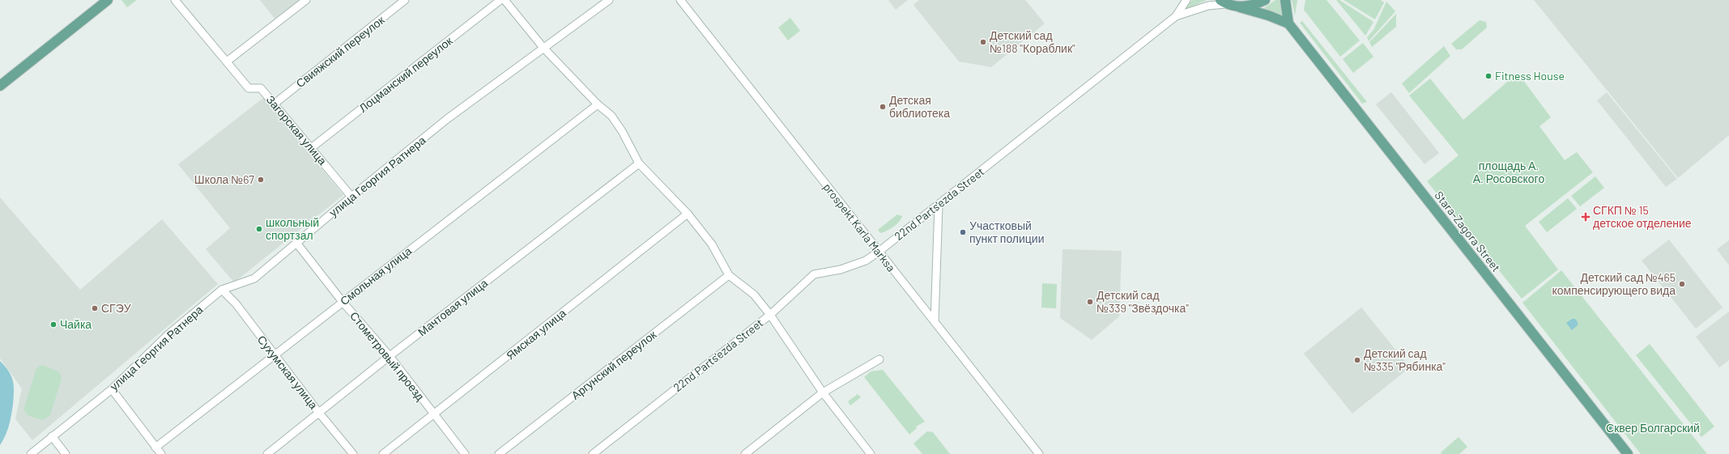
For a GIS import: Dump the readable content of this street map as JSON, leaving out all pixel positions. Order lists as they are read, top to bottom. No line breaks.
{"streets":{"main road":["Stara-Zagora Street"],"street":["Свияжский переулок","Лоцманский переулок","Загорская улица","улица Георгия Ратнера","22nd Parts'ezda Street","prospekt Karla Marksa","Смольная улица","Мачтовая улица","Ямская улица","Стометровый проезд","Аргунский переулок","Сухумская улица"]},"crossings":[["Свияжский переулок","Загорская улица"],["Лоцманский переулок","Загорская улица"],["Загорская улица","улица Георгия Ратнера"],["улица Георгия Ратнера","Стометровый проезд"],["улица Георгия Ратнера","Сухумская улица"],["22nd Parts'ezda Street","prospekt Karla Marksa"],["Смольная улица","Стометровый проезд"],["Смольная улица","Сухумская улица"],["Мачтовая улица","Стометровый проезд"],["Мачтовая улица","Сухумская улица"],["Ямская улица","Стометровый проезд"]],"parks":["площадь А. А. Росовского","Сквер Болгарский"],"places":{"other":["Детский сад №188 \"Кораблик\"","Fitness House","Детская библиотека","Школа №67","школьный спортзал","Участковый пункт полиции","Детский сад №465 компенсирующего вида","Детский сад №339 \"Звёздочка\"","СГЭУ","Чайка","Детский сад №335 \"Рябинка\""],"health":["СГКП № 15 детское отделение"]}}
